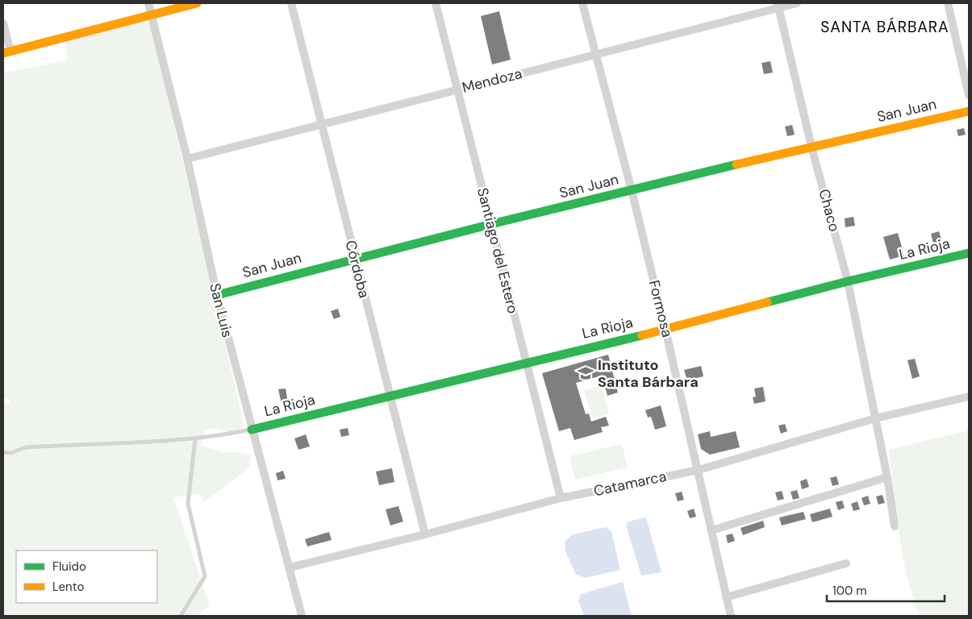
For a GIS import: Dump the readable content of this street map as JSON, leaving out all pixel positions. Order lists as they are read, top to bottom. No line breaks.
{"streets":{"street":["Mendoza","San Juan","Chaco","La Rioja","Santiago del Estero","Córdoba","Formosa","San Luis","Catamarca"]},"crossings":[["Mendoza","Chaco"],["Mendoza","Santiago del Estero"],["Mendoza","Córdoba"],["Mendoza","Formosa"],["Mendoza","San Luis"],["San Juan","Chaco"],["San Juan","Santiago del Estero"],["San Juan","Córdoba"],["San Juan","Formosa"],["San Juan","San Luis"],["Chaco","La Rioja"],["Chaco","Catamarca"],["La Rioja","Santiago del Estero"],["La Rioja","Córdoba"],["La Rioja","Formosa"],["La Rioja","San Luis"],["Santiago del Estero","Catamarca"],["Córdoba","Catamarca"],["Formosa","Catamarca"],["San Luis","Catamarca"]],"districts":["SANTA BÁRBARA"],"places":{"school or university":["Instituto Santa Bárbara"]},"legend":["Fluido","Lento"],"scale_bar":"100 m"}
